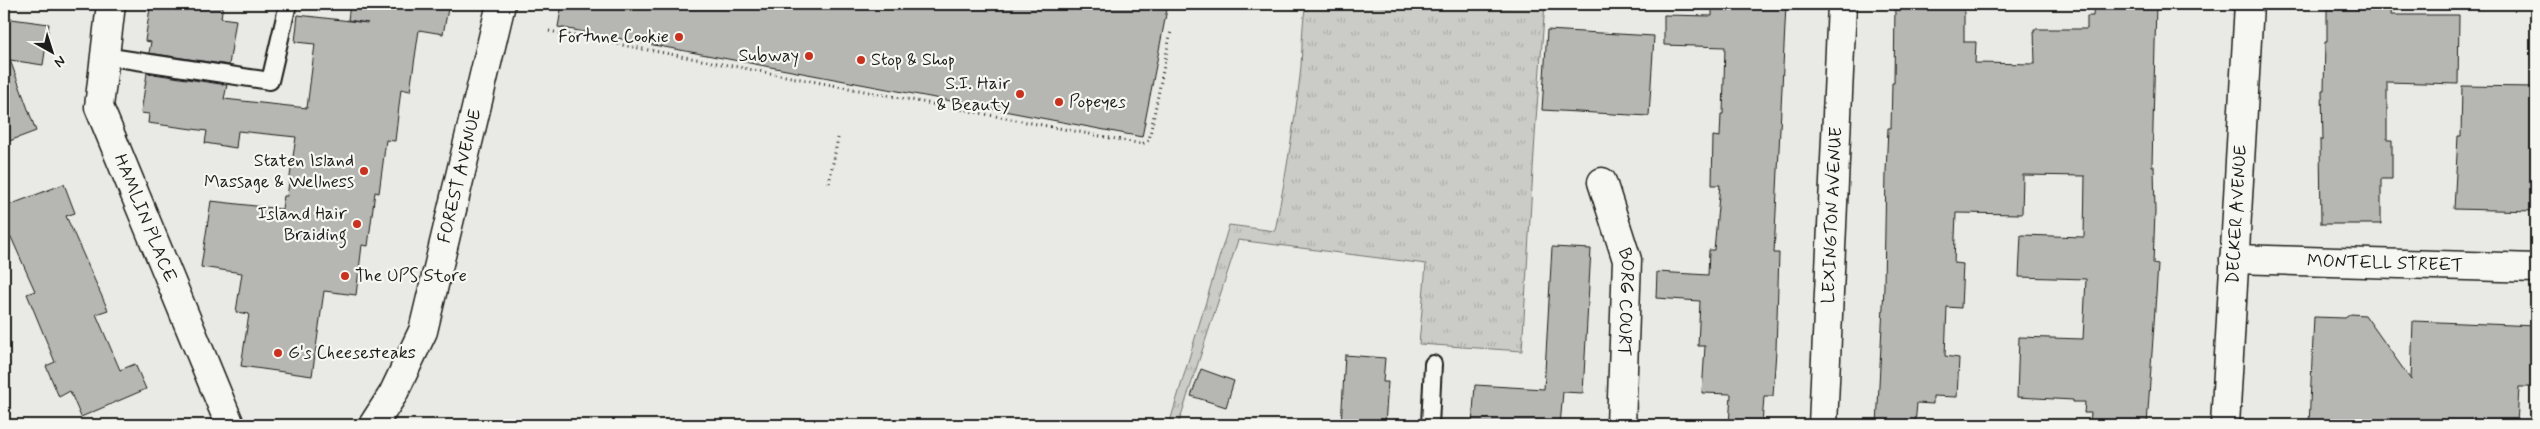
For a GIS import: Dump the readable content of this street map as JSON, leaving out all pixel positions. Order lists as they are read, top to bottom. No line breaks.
{"streets":{"street":["FOREST AVENUE","LEXINGTON AVENUE","DECKER AVENUE","HAMLIN PLACE","MONTELL STREET","BORG COURT"]},"crossings":[["DECKER AVENUE","MONTELL STREET"]],"places":["Fortune Cookie","Subway","Stop & Shop","S.I. Hair & Beauty","Popeyes","Staten Island Massage & Wellness","Island Hair Braiding","The UPS Store","G's Cheesesteaks"],"north":"bottom right"}
